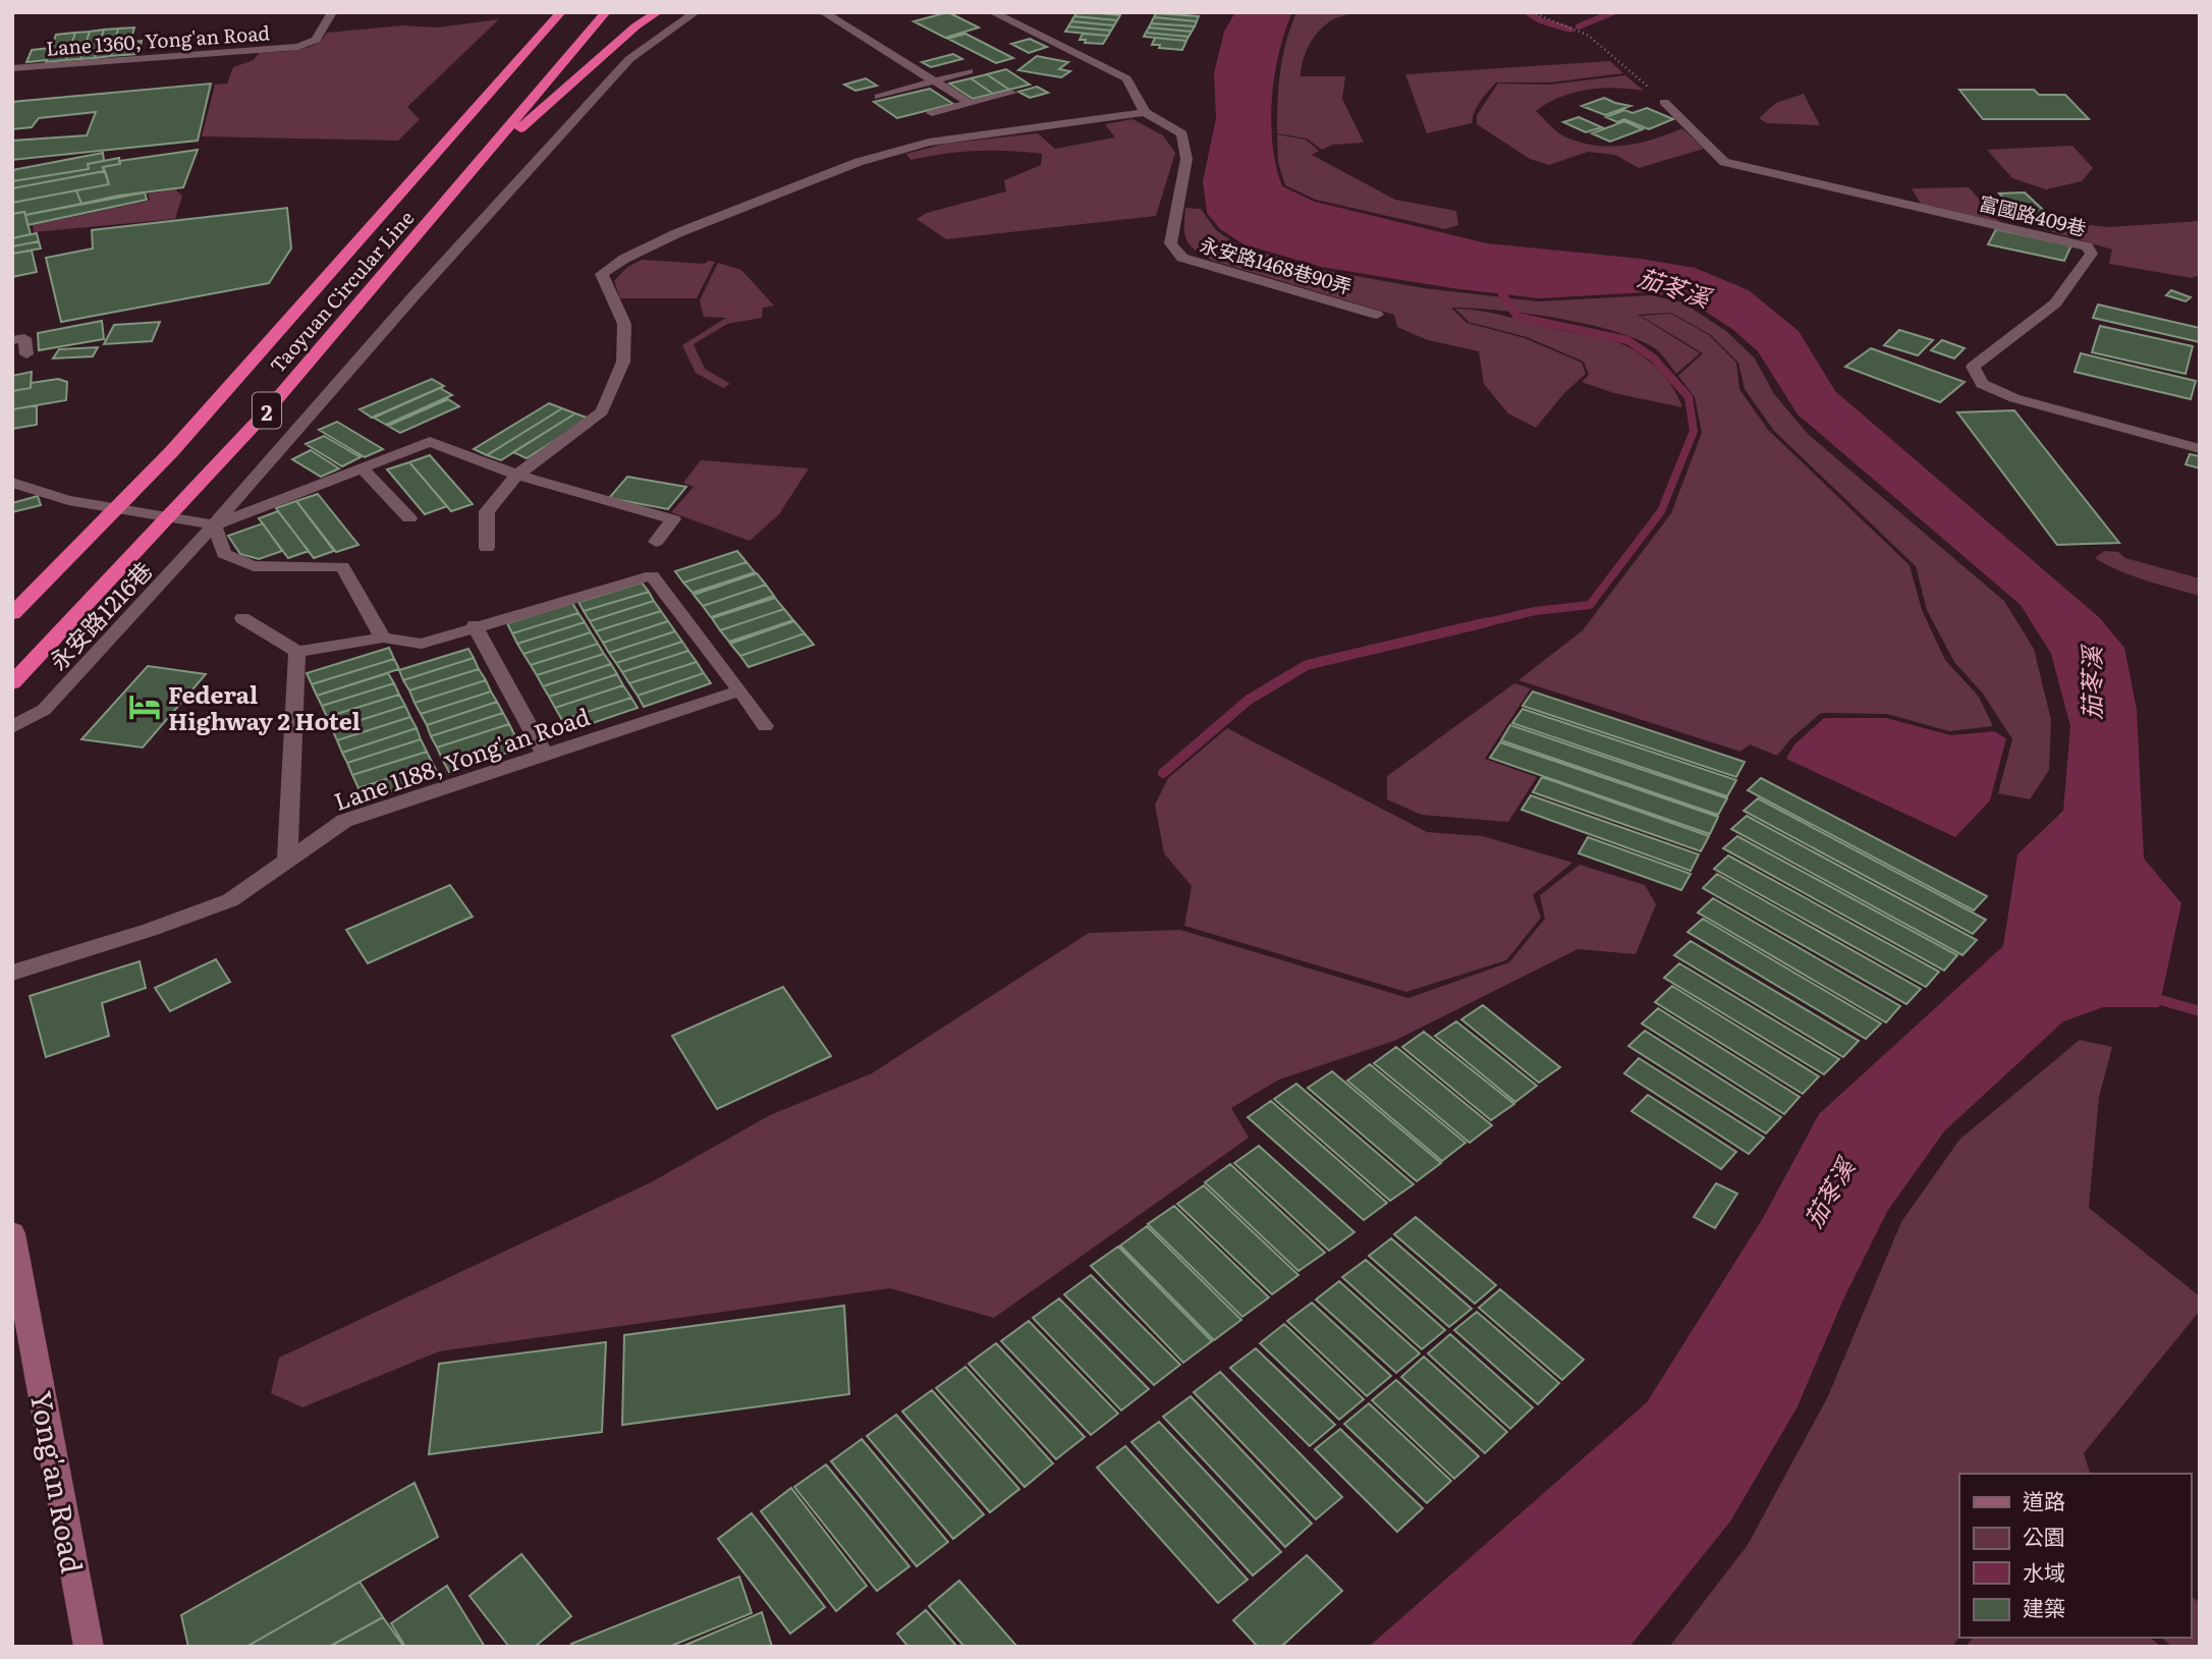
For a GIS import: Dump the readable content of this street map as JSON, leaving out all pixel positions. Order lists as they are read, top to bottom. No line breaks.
{"streets":{"highway":["Taoyuan Circular Line","2"],"main road":["Yong'an Road"],"lane":["Lane 1360, Yong'an Road","富國路409巷","永安路1468巷90弄","永安路1216巷","Lane 1188, Yong'an Road"]},"water":["茄苳溪"],"places":{"hotel":["Federal Highway 2 Hotel"]},"legend":["道路","公園","水域","建築"]}
